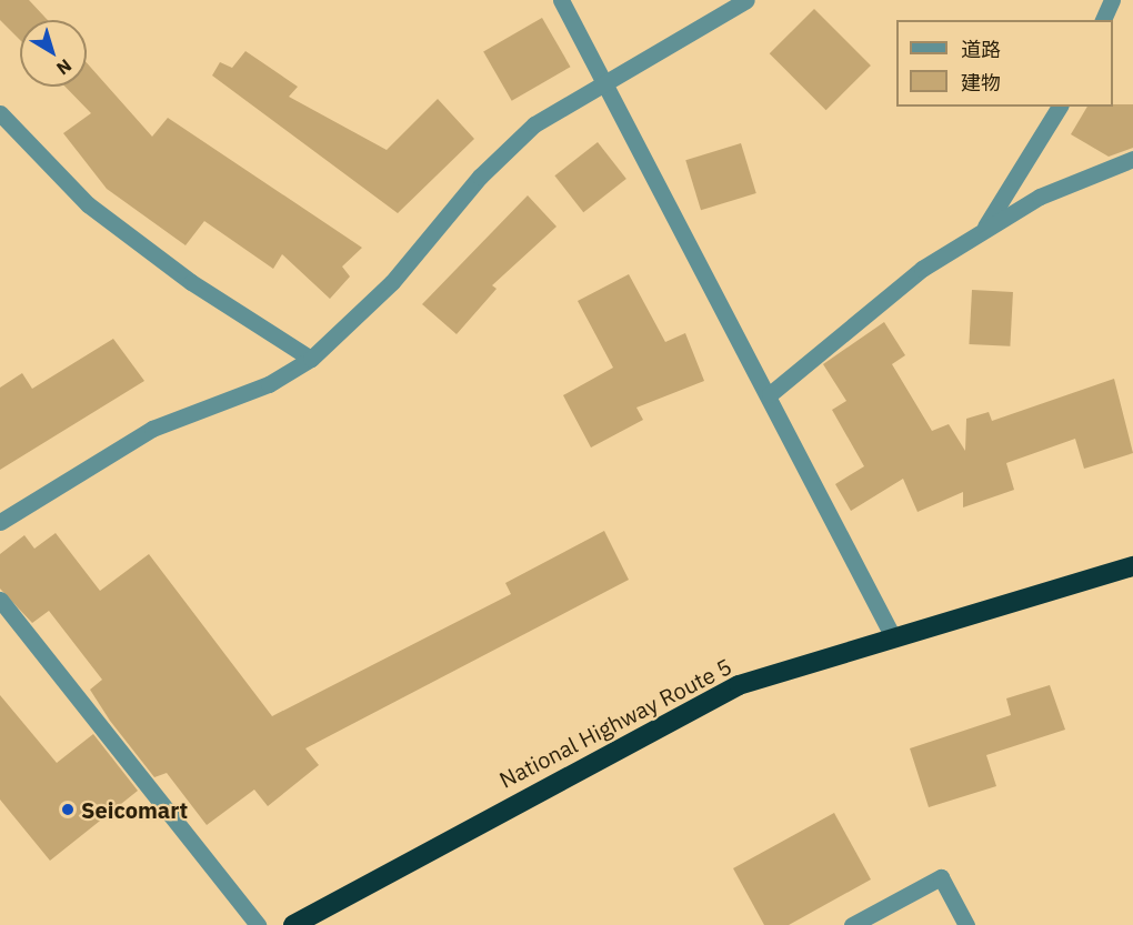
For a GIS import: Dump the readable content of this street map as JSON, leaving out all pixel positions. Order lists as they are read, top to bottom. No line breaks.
{"streets":{"highway":["National Highway Route 5"]},"places":["Seicomart"],"legend":["道路","建物"],"north":"bottom right"}
